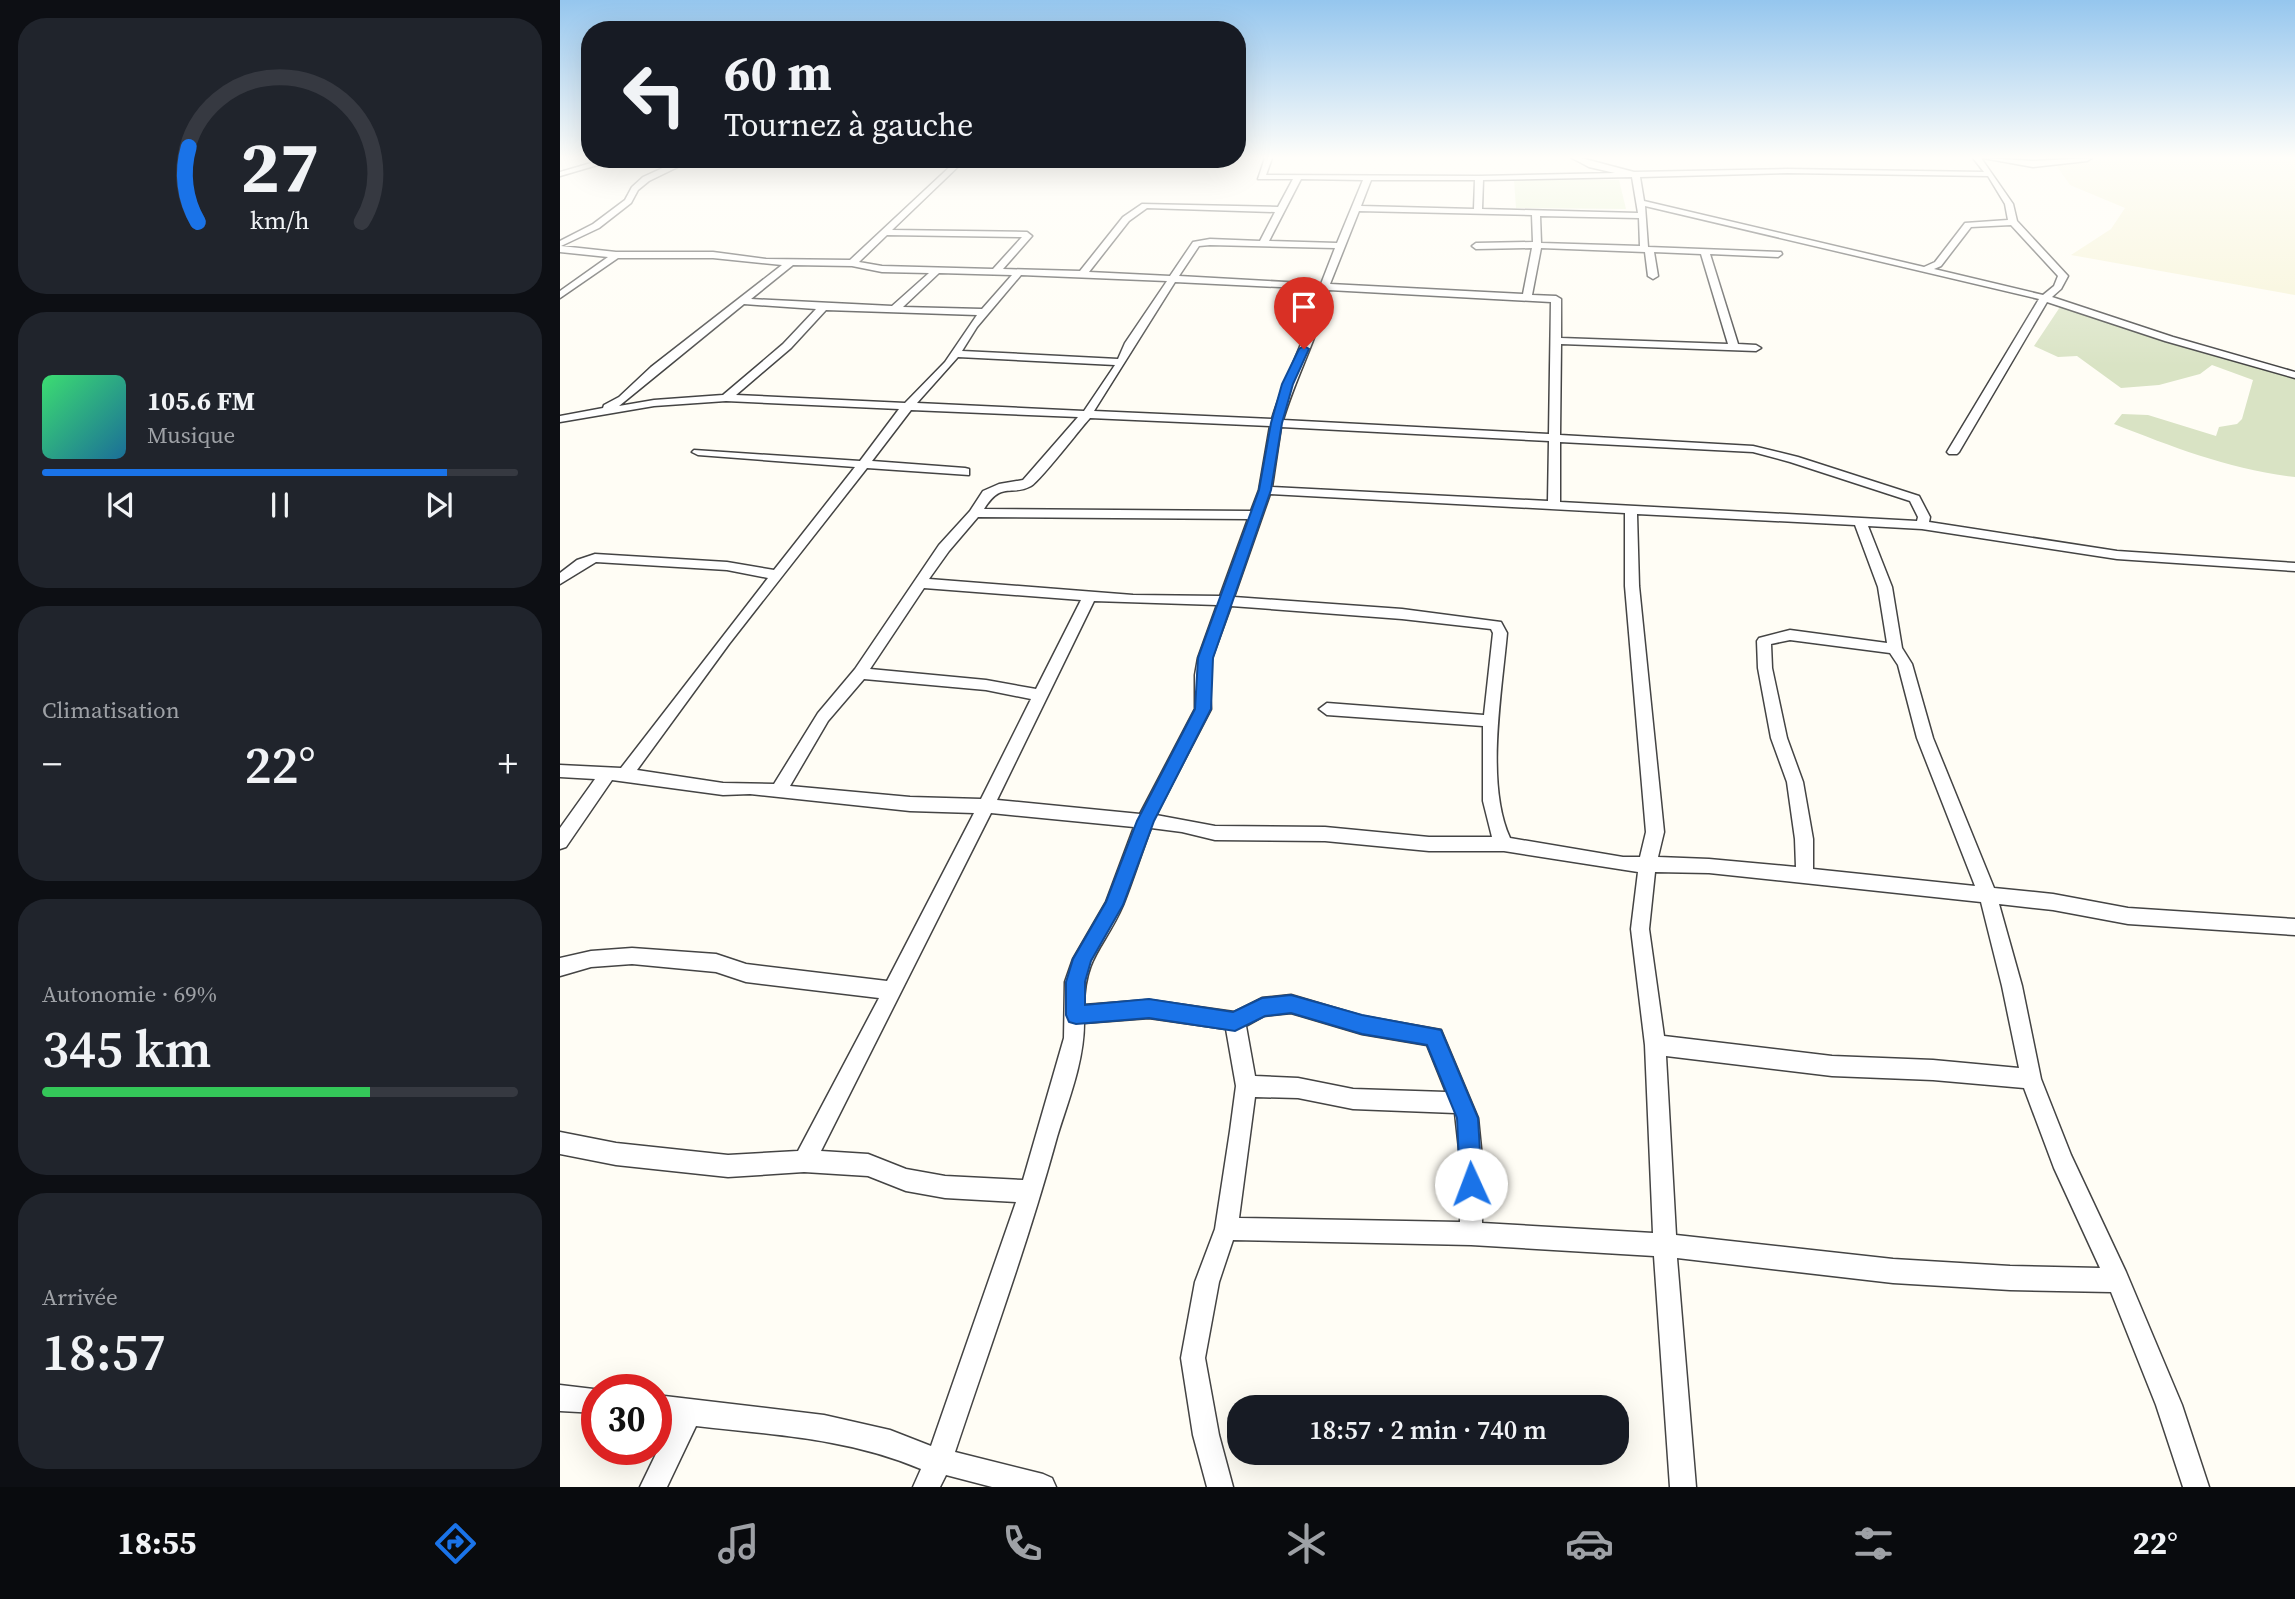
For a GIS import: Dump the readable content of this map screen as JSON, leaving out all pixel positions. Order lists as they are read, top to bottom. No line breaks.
{"page":{"turn":["60 m","Tournez à gauche"],"song":["105.6 FM","Musique"],"tile":["Climatisation",["Autonomie · 69%","345 km"],["Arrivée","18:57"]],"heat":["−","22°","+"],"limit":"30","trip":"18:57 · 2 min · 740 m","tabs":["18:55","22°"],"gauge":["27","km/h"]}}
